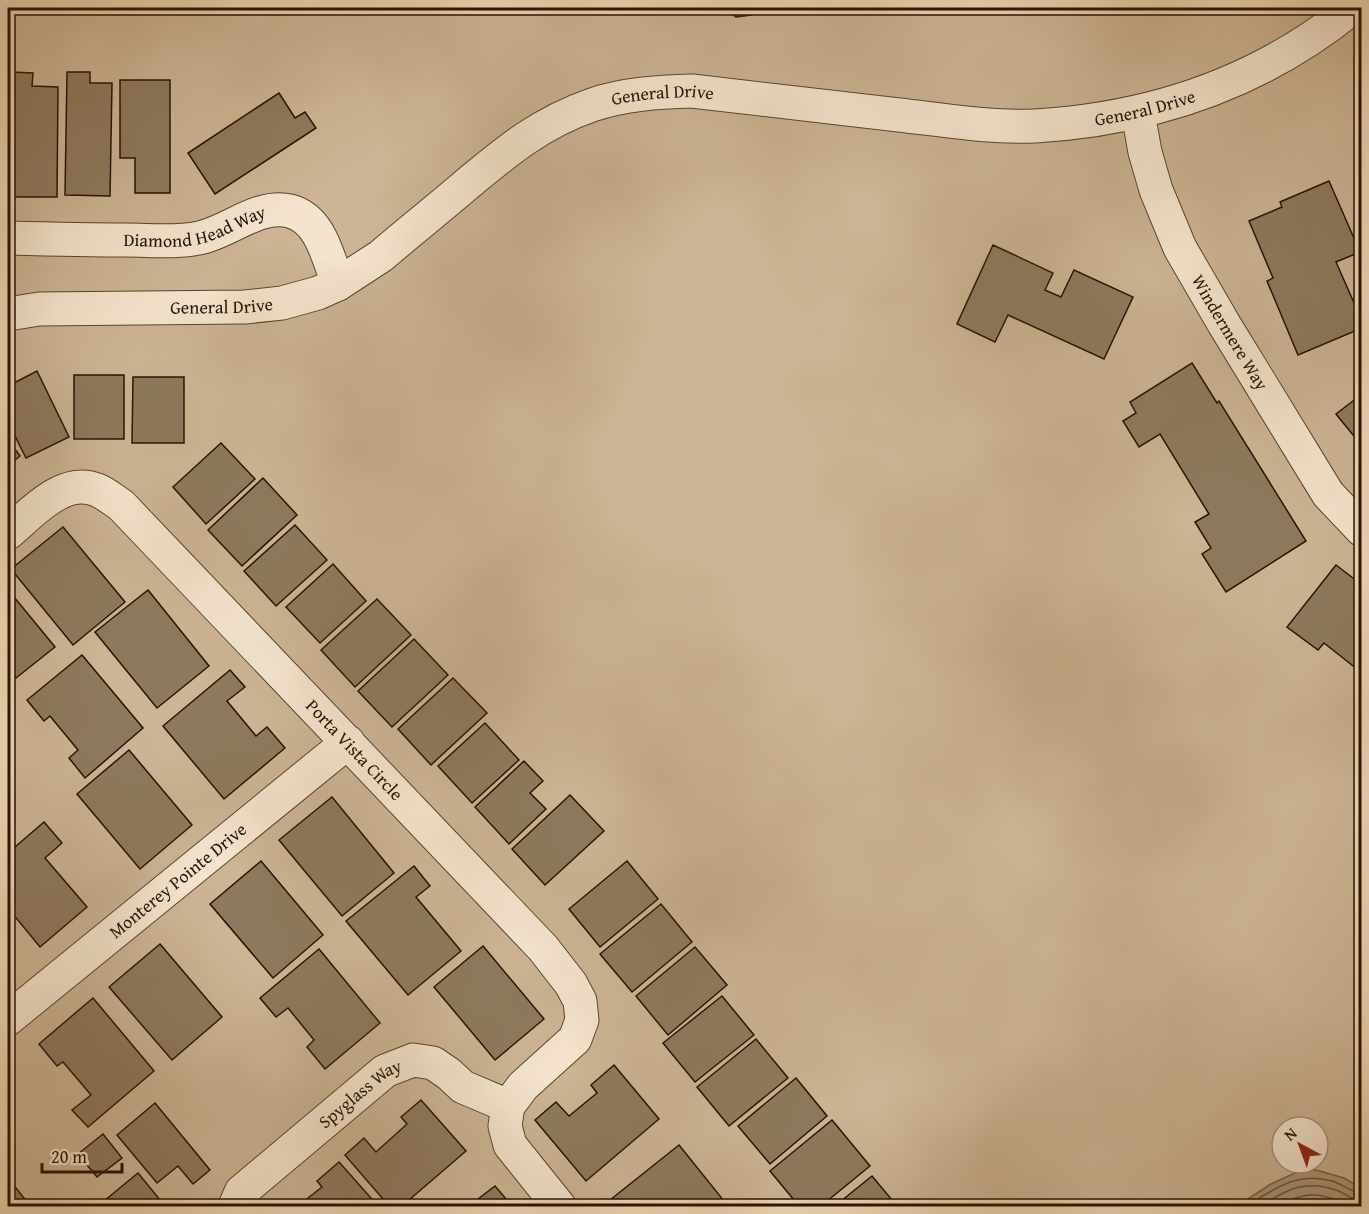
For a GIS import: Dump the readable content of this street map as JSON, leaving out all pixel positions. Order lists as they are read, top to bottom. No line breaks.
{"streets":{"street":["General Drive","Diamond Head Way","Windermere Way","Porta Vista Circle","Monterey Pointe Drive","Spyglass Way"]},"crossings":[["General Drive","Diamond Head Way"],["General Drive","Windermere Way"],["Porta Vista Circle","Monterey Pointe Drive"],["Porta Vista Circle","Spyglass Way"]],"scale_bar":"20 m","north":"top left"}
